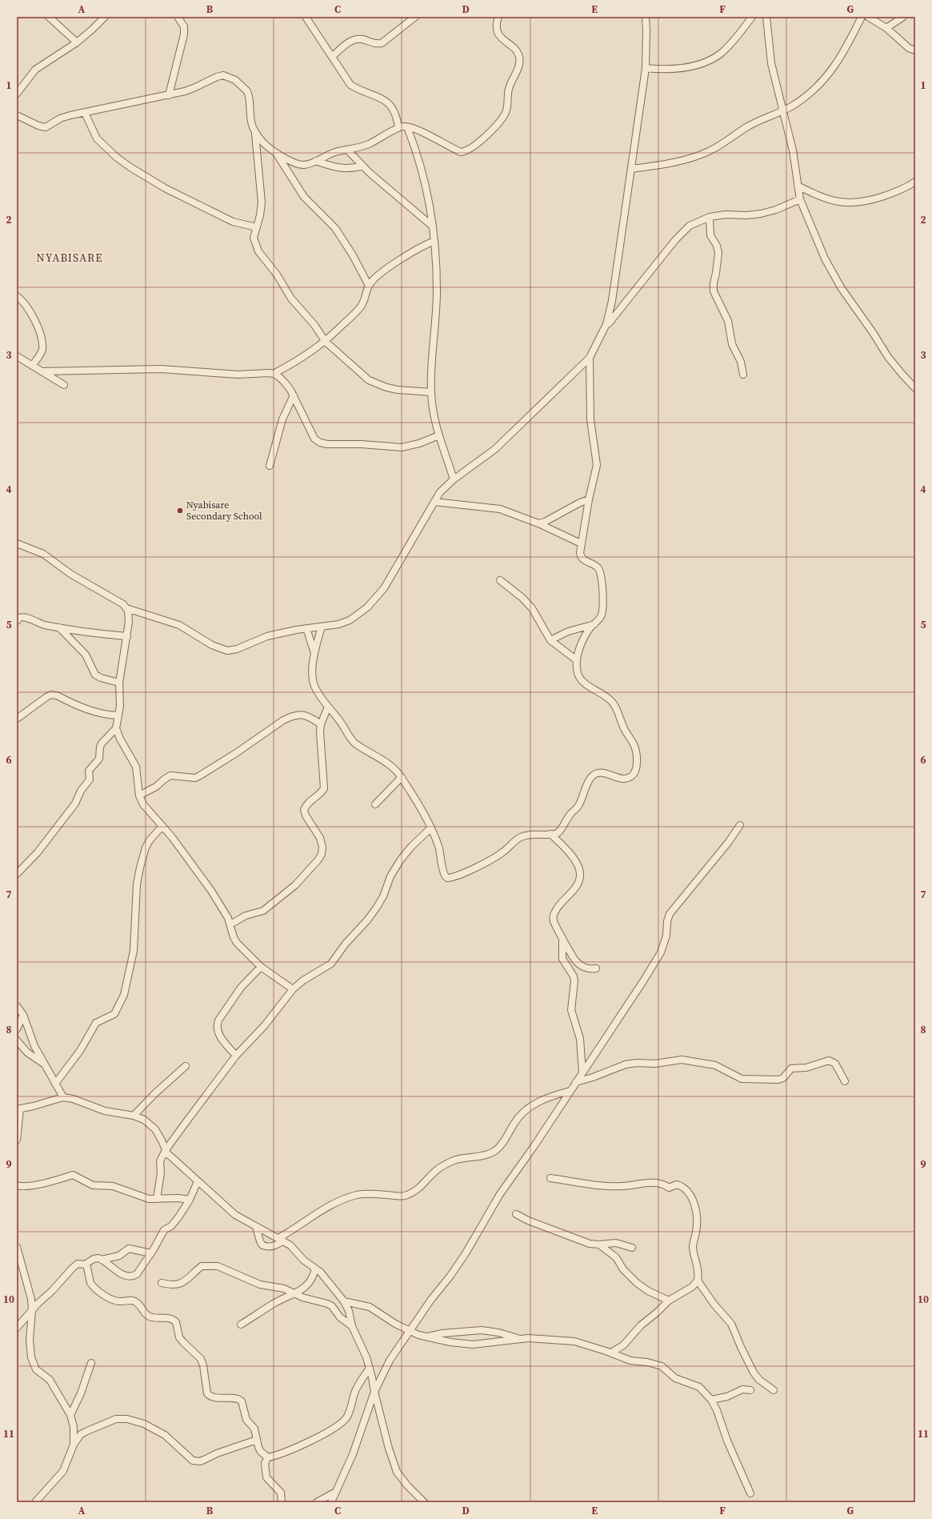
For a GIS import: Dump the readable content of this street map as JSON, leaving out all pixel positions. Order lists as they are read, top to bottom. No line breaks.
{"districts":["NYABISARE"],"places":["Nyabisare Secondary School"],"grid":{"columns":["A","B","C","D","E","F","G"],"rows":["1","2","3","4","5","6","7","8","9","10","11"]}}
